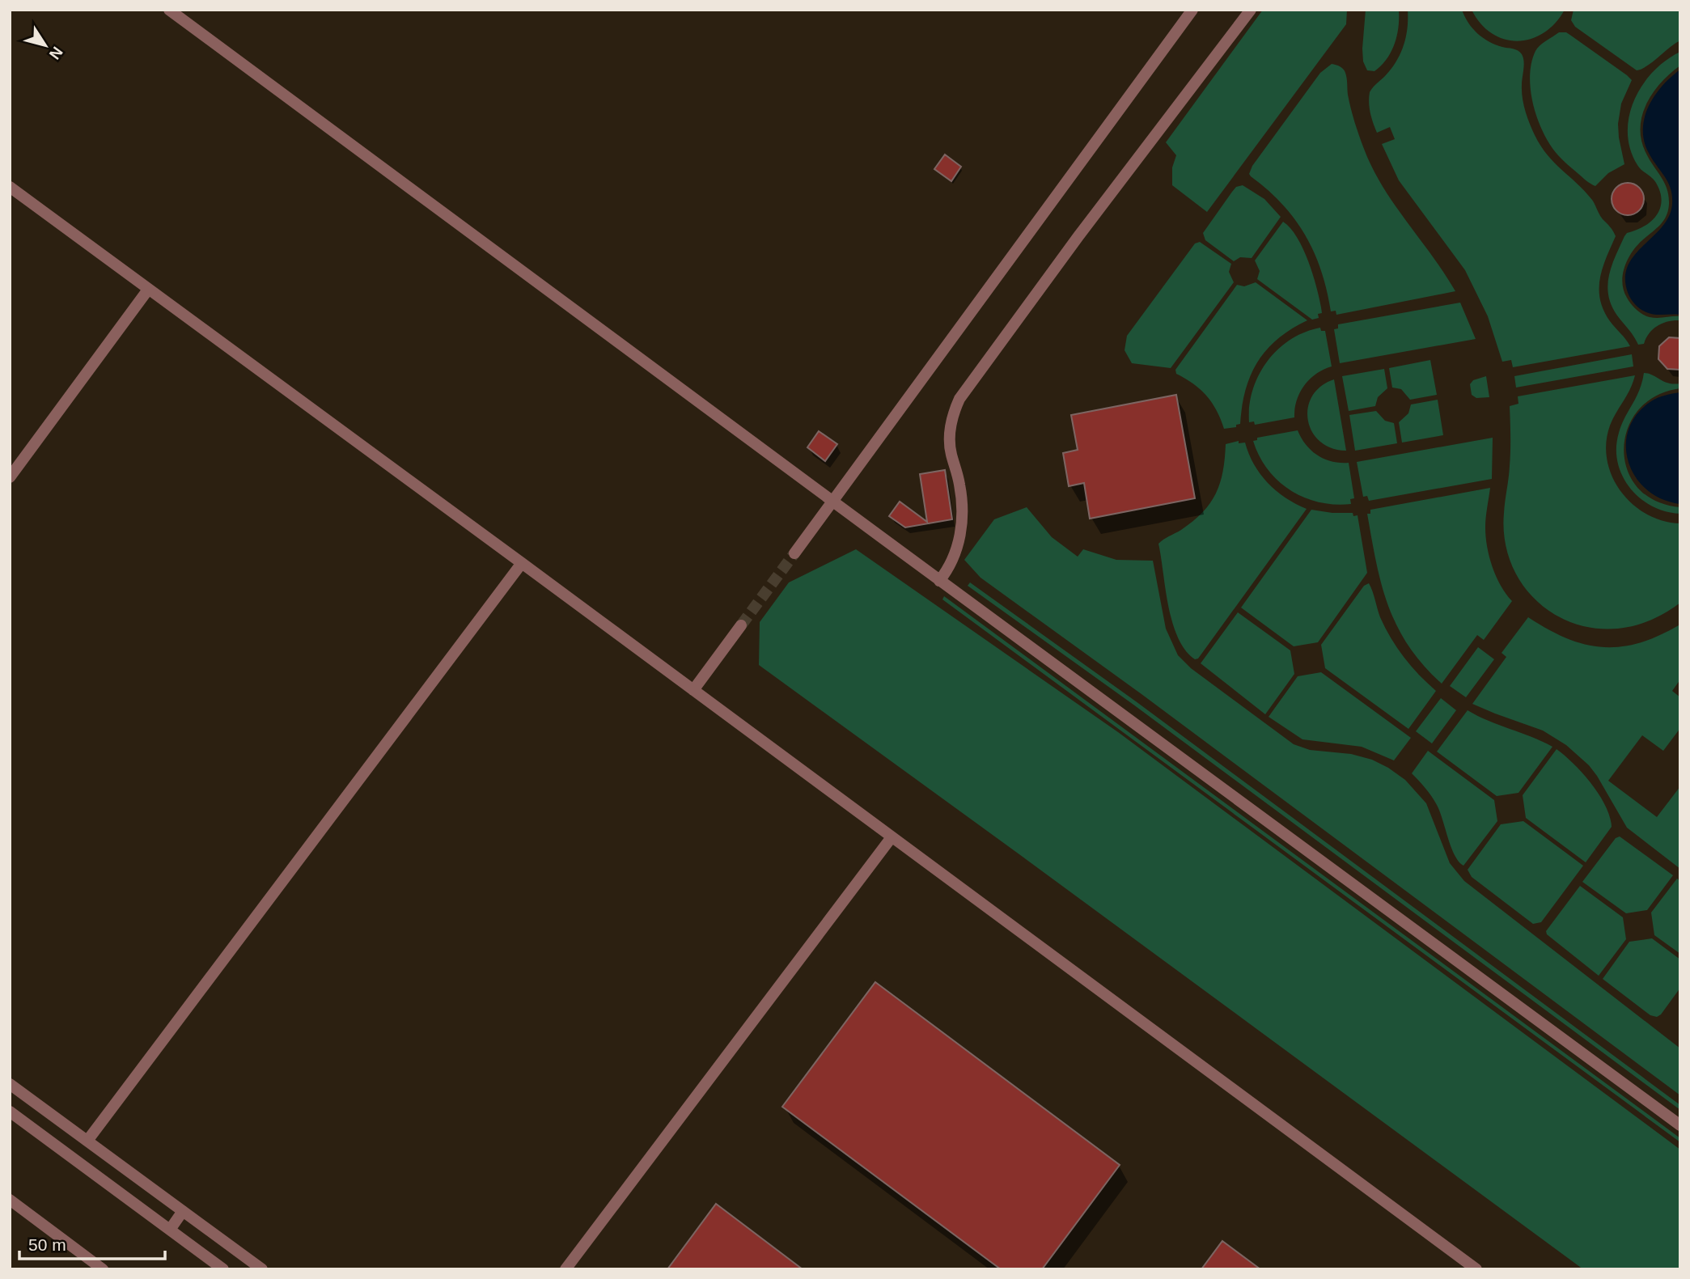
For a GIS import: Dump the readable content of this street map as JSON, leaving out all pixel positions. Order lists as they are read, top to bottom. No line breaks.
{"scale_bar":"50 m","north":"bottom right"}
